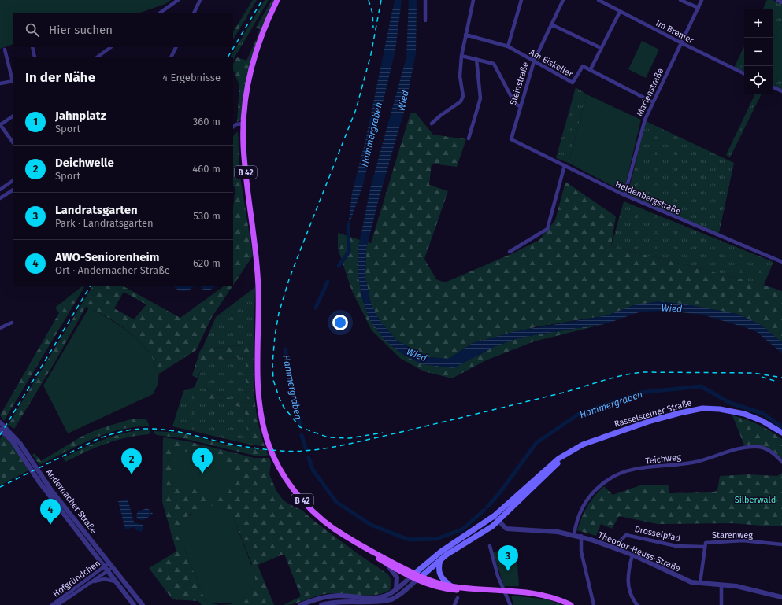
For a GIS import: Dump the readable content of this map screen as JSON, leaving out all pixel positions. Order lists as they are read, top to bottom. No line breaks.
{"streets":{"main road":["B 42","Rasselsteiner Straße"],"street":["Im Bremer","Am Eiskeller","Steinstraße","Marienstraße","Heldenbergstraße","Teichweg","Andernacher Straße","Drosselpfad","Starenweg","Theodor-Heuss-Straße","Hofgründchen"]},"crossings":[["Im Bremer","Marienstraße"],["Am Eiskeller","Steinstraße"],["Steinstraße","Heldenbergstraße"],["Marienstraße","Heldenbergstraße"],["B 42","Rasselsteiner Straße"],["Rasselsteiner Straße","Theodor-Heuss-Straße"],["Teichweg","Theodor-Heuss-Straße"],["Andernacher Straße","Hofgründchen"],["Drosselpfad","Starenweg"],["Drosselpfad","Theodor-Heuss-Straße"],["Starenweg","Theodor-Heuss-Straße"]],"water":["Wied","Hammergraben"],"parks":["Silberwald"],"page":{"map_buttons":["+","−"],"search":"Hier suchen","heading":["In der Nähe","4 Ergebnisse"],"list":[{"mark":"1","name":"Jahnplatz","note":"Sport","value":"360 m"},{"mark":"2","name":"Deichwelle","note":"Sport","value":"460 m"},{"mark":"3","name":"Landratsgarten","note":"Park · Landratsgarten","value":"530 m"},{"mark":"4","name":"AWO-Seniorenheim","note":"Ort · Andernacher Straße","value":"620 m"}],"pins":["1","2","4","3"]}}
